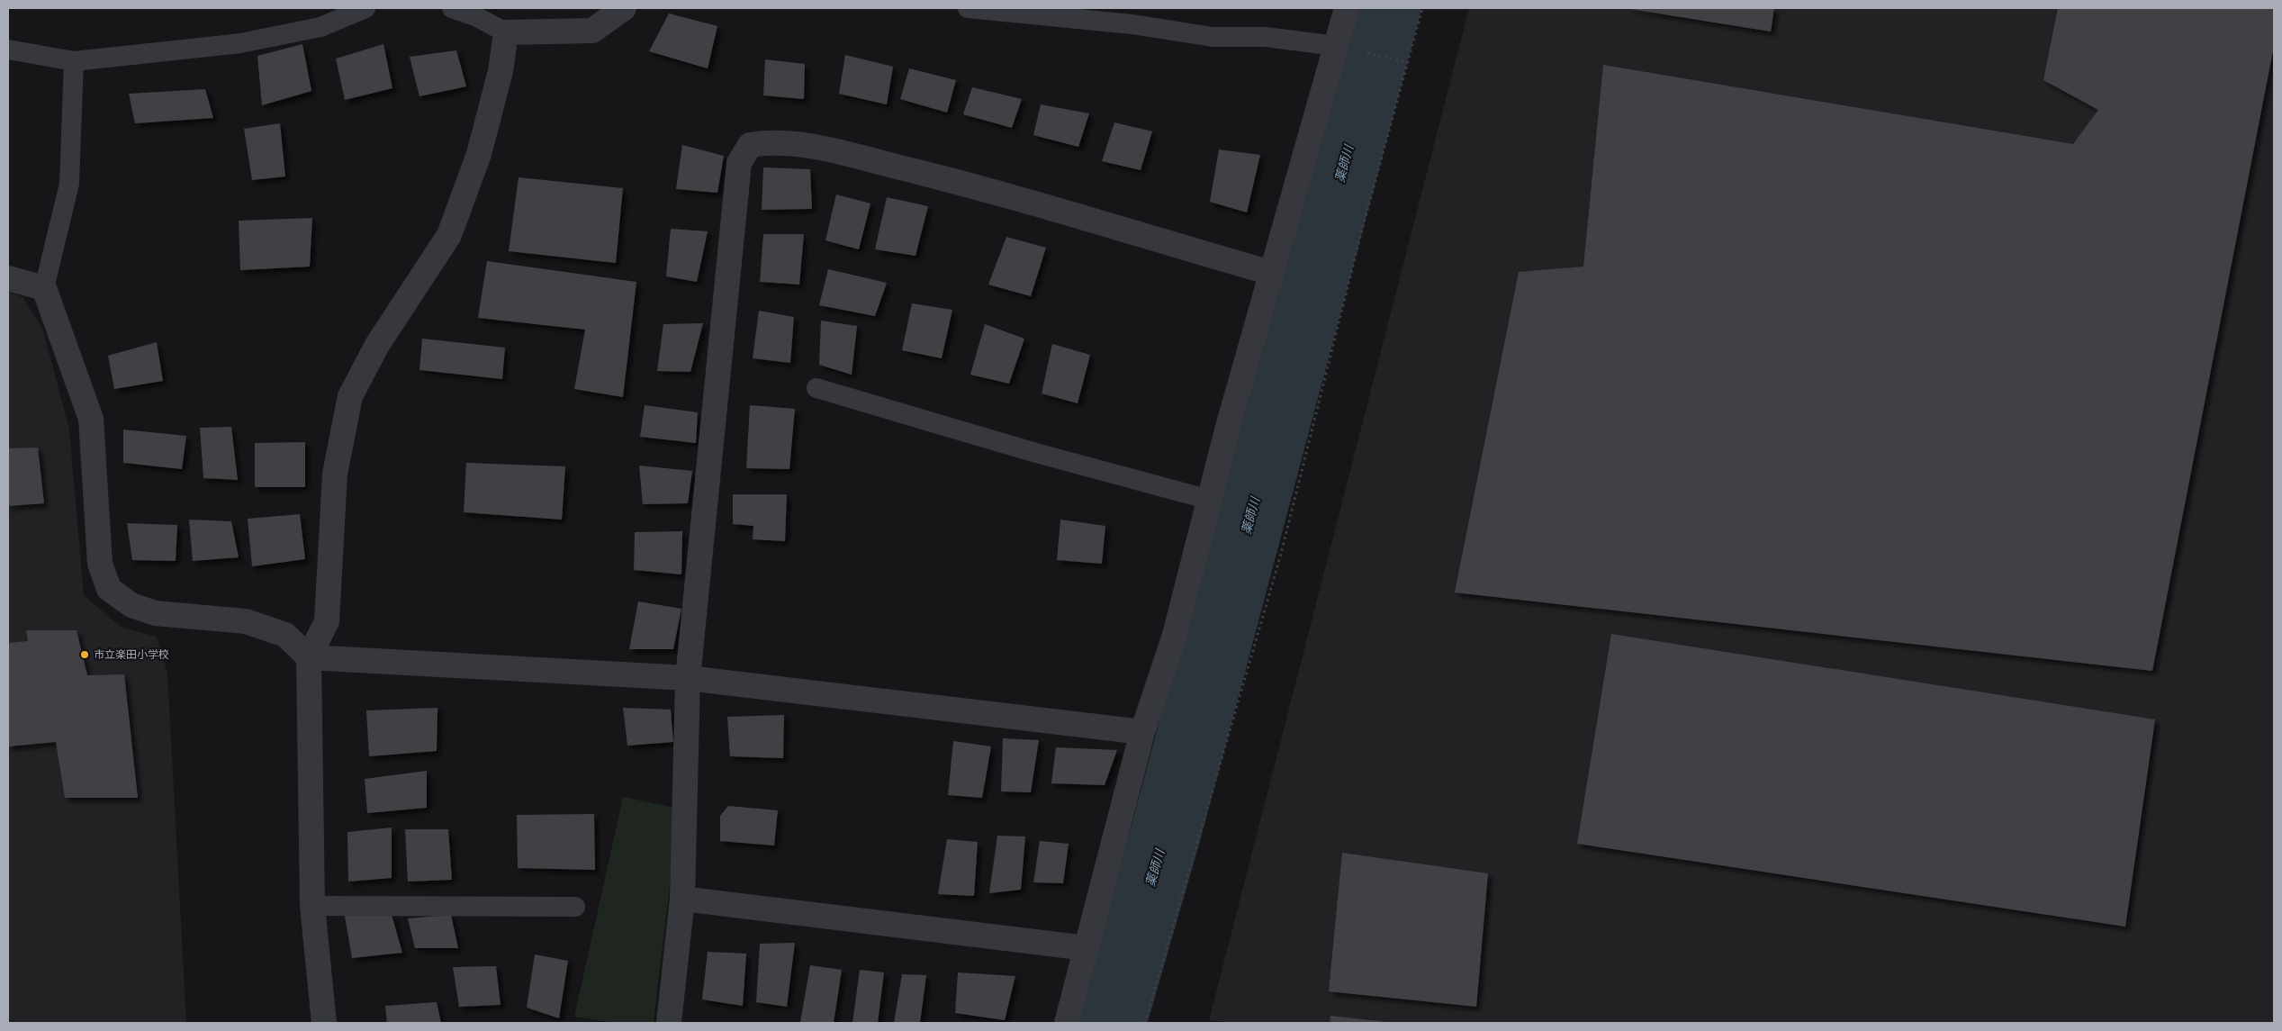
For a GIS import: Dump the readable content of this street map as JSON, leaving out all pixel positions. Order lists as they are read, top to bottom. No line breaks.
{"water":["薬師川"],"places":["市立楽田小学校"]}
